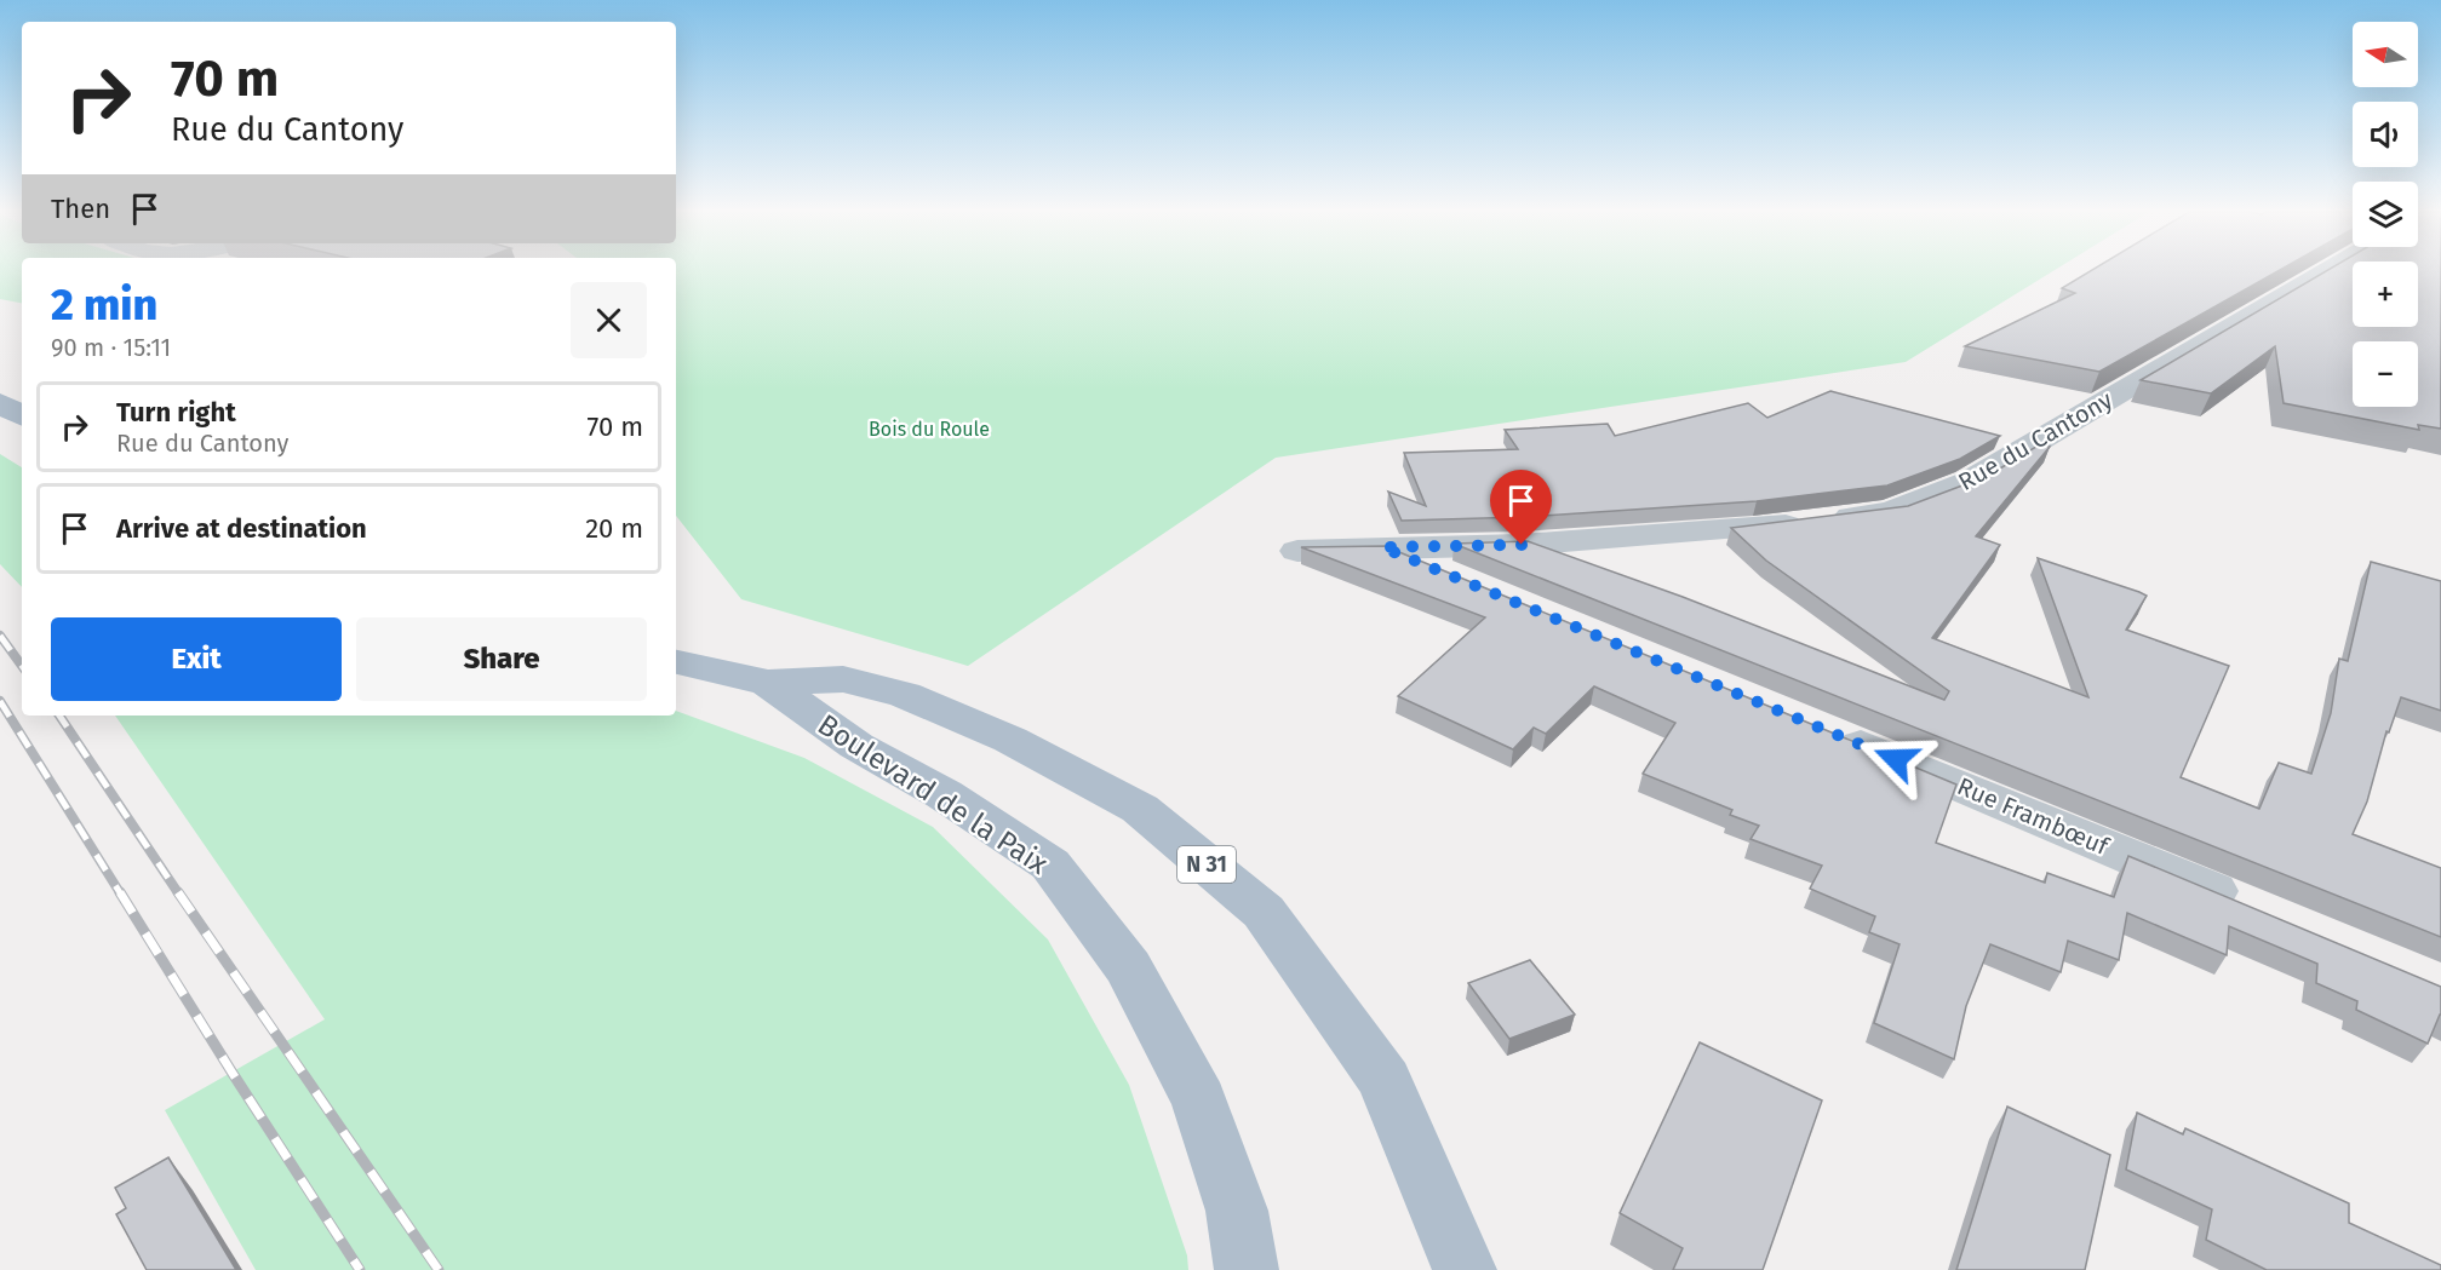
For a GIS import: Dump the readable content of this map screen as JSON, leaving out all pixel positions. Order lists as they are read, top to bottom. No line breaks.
{"streets":{"main road":["Boulevard de la Paix","N 31"],"street":["Rue du Cantony","Rue Frambœuf"]},"parks":["Bois du Roule"],"north":"left","page":{"map_buttons":["+","−"],"turn":["70 m","Rue du Cantony"],"then":"Then","heading":["2 min","90 m · 15:11"],"list":[{"name":"Turn right","note":"Rue du Cantony","value":"70 m"},{"name":"Arrive at destination","value":"20 m"}],"buttons":["Exit","Share"]}}
